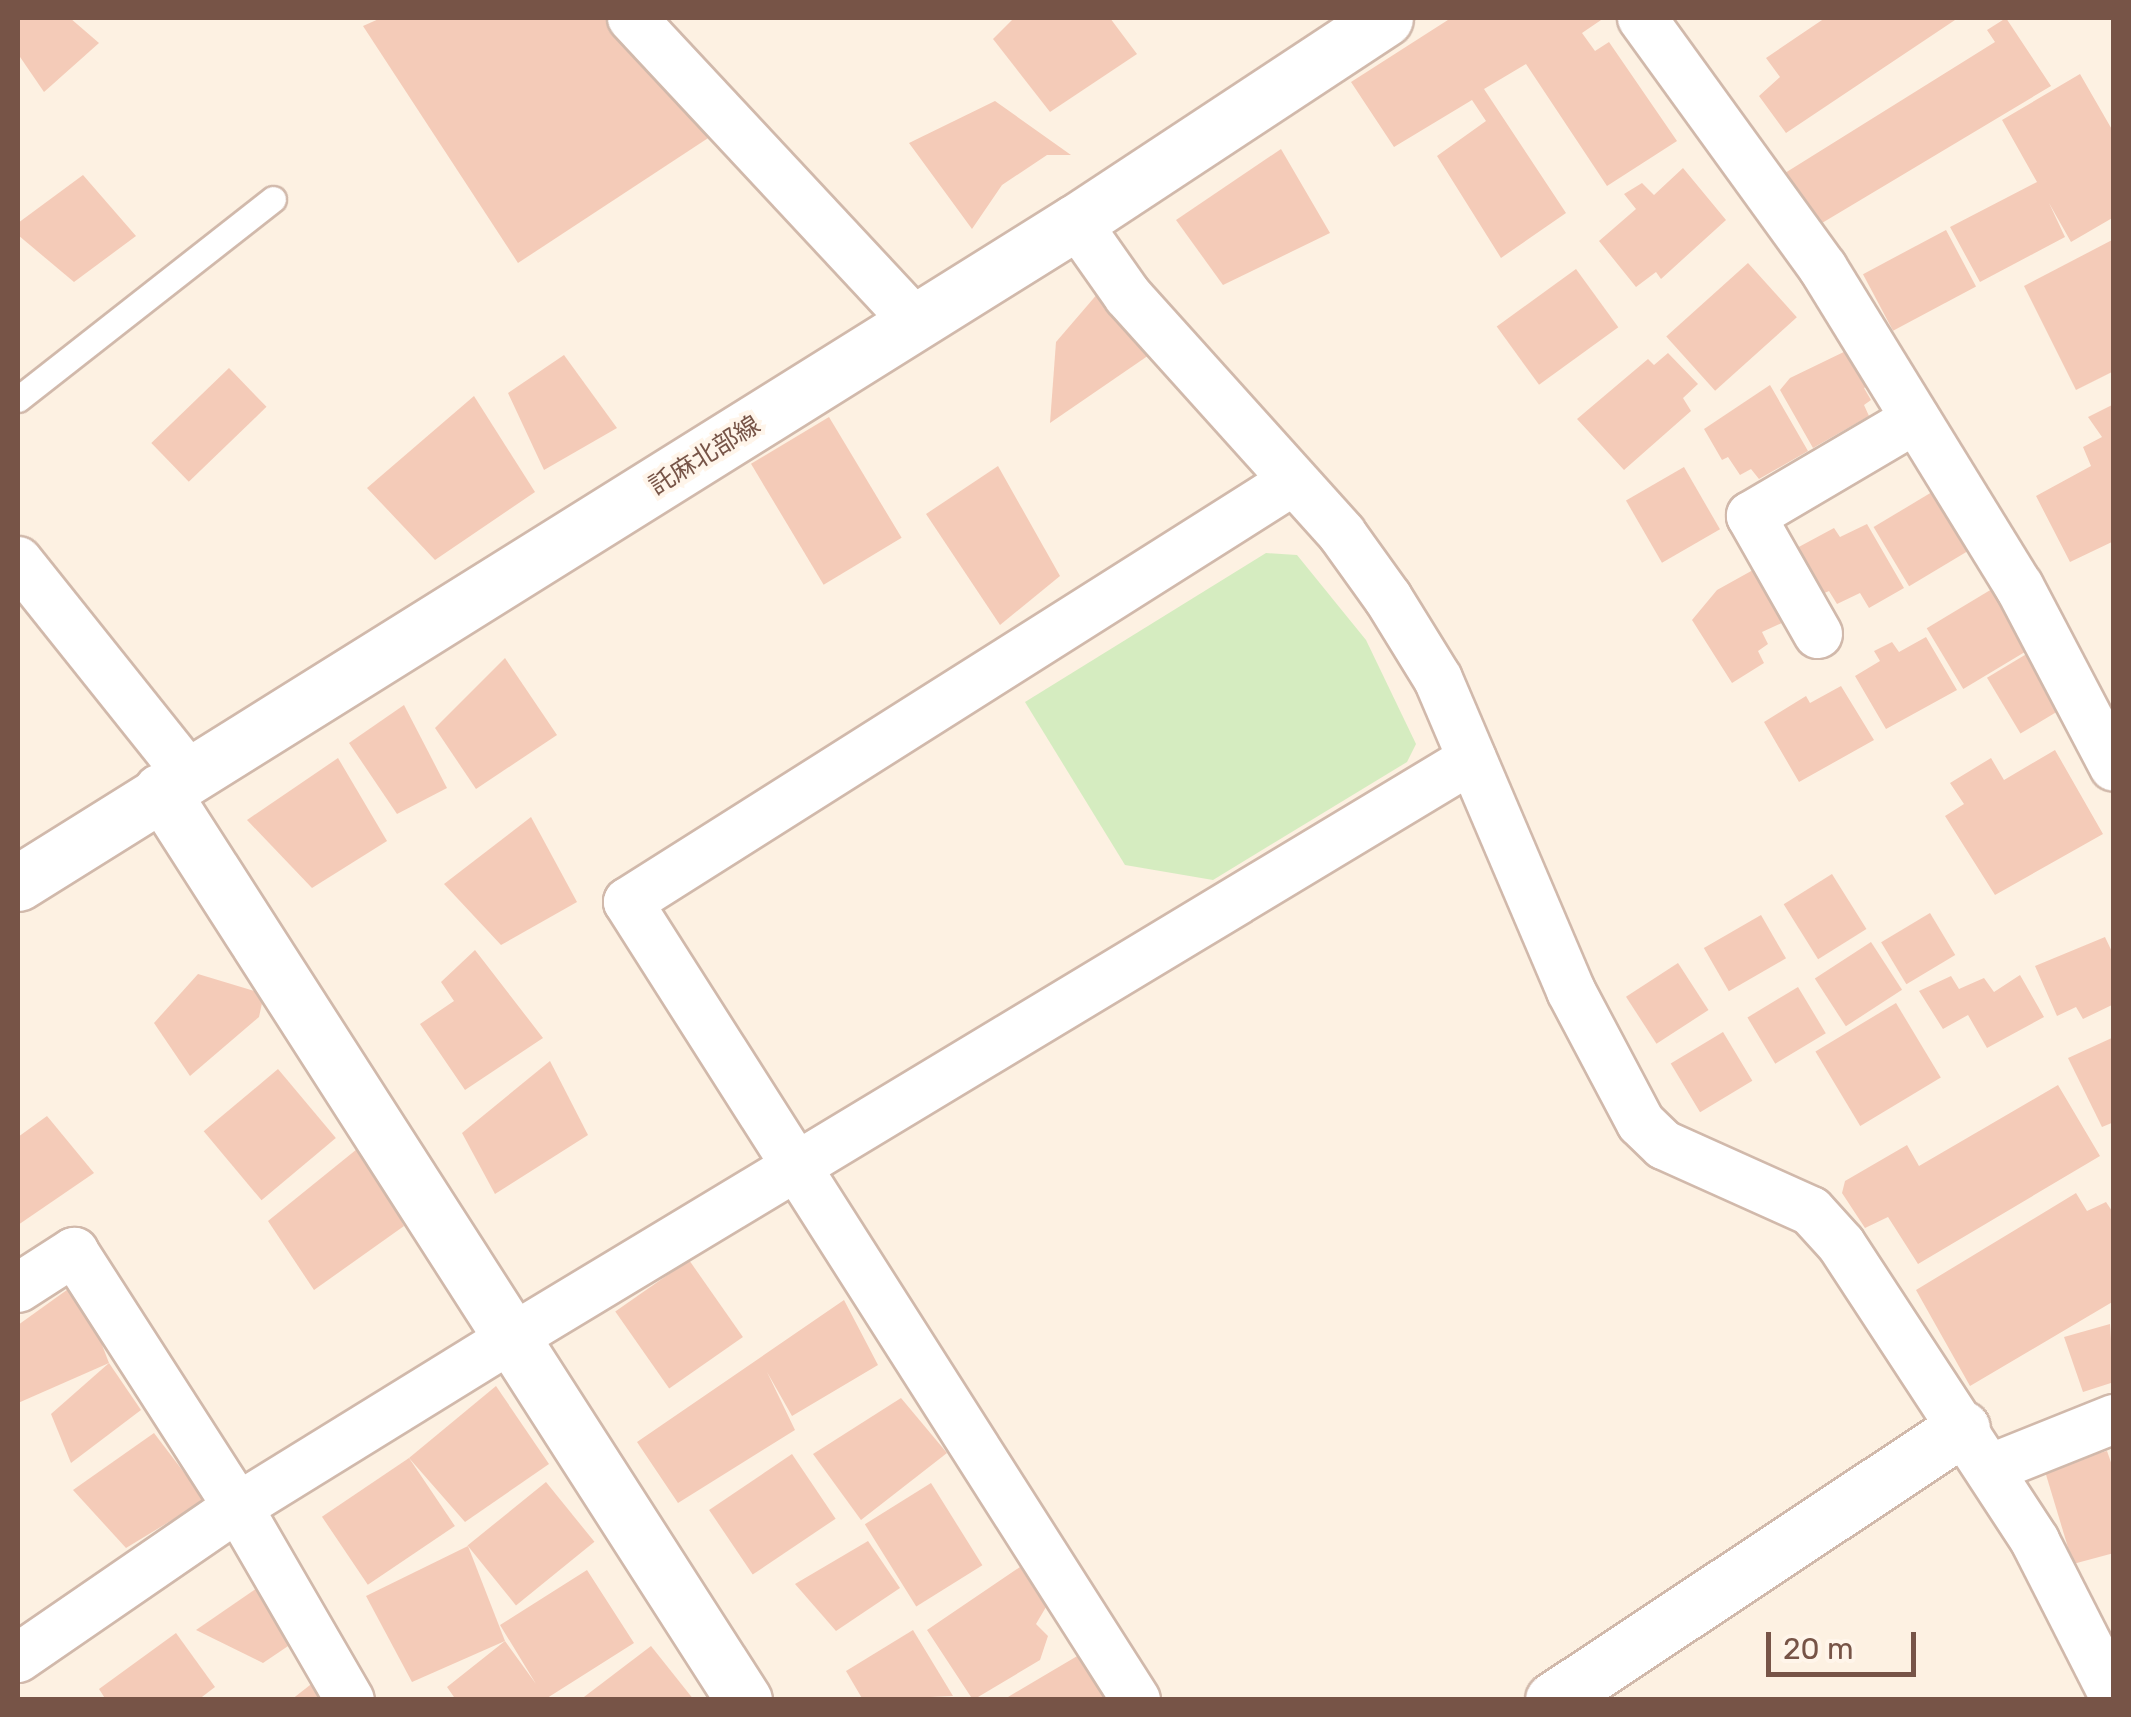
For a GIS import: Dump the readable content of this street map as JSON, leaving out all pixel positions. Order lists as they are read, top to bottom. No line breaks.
{"streets":{"main road":["託麻北部線"]},"scale_bar":"20 m"}
